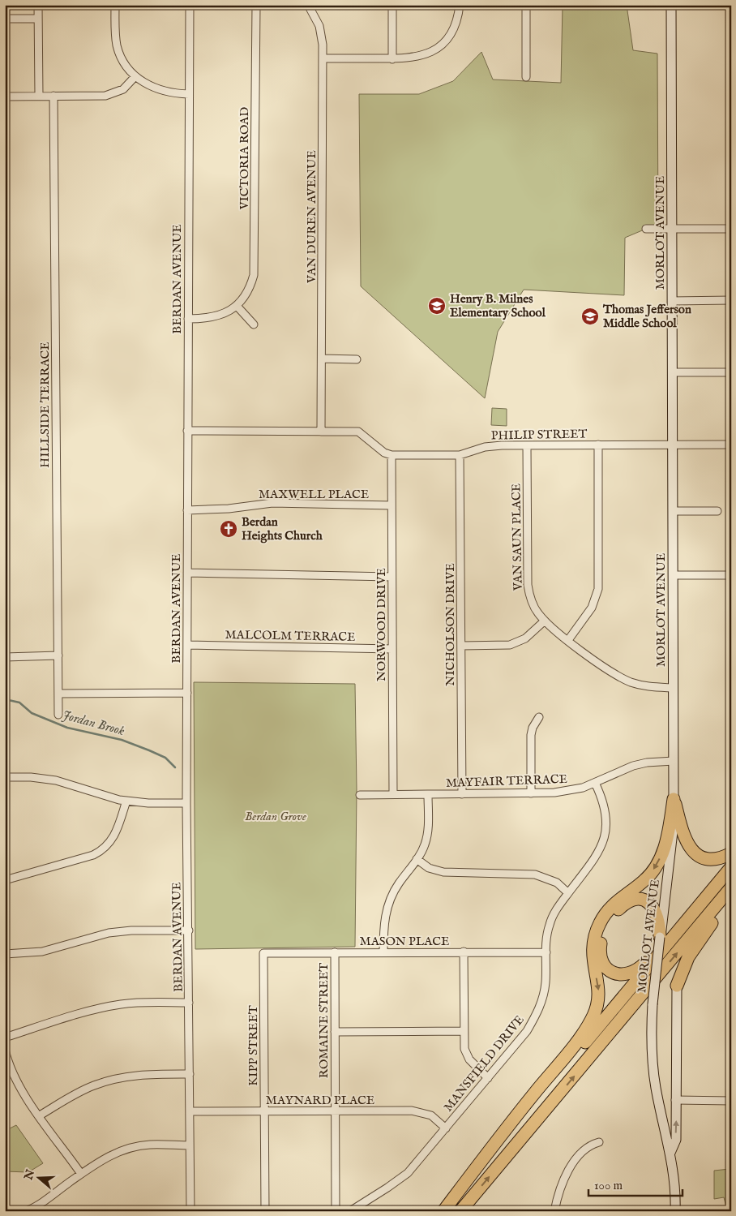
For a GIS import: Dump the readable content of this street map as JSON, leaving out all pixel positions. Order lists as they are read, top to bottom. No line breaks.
{"streets":{"street":["VICTORIA ROAD","VAN DUREN AVENUE","MORLOT AVENUE","BERDAN AVENUE","HILLSIDE TERRACE","PHILIP STREET","MAXWELL PLACE","VAN SAUN PLACE","NORWOOD DRIVE","NICHOLSON DRIVE","MALCOLM TERRACE","MAYFAIR TERRACE","MASON PLACE","ROMAINE STREET","KIPP STREET","MANSFIELD DRIVE","MAYNARD PLACE"]},"crossings":[["VICTORIA ROAD","BERDAN AVENUE"],["MORLOT AVENUE","PHILIP STREET"],["MORLOT AVENUE","VAN SAUN PLACE"],["MORLOT AVENUE","MAYFAIR TERRACE"],["BERDAN AVENUE","MAXWELL PLACE"],["BERDAN AVENUE","MALCOLM TERRACE"],["BERDAN AVENUE","MAYNARD PLACE"],["PHILIP STREET","VAN SAUN PLACE"],["PHILIP STREET","NORWOOD DRIVE"],["PHILIP STREET","NICHOLSON DRIVE"],["MAXWELL PLACE","NORWOOD DRIVE"],["NORWOOD DRIVE","MALCOLM TERRACE"],["NORWOOD DRIVE","MAYFAIR TERRACE"],["NICHOLSON DRIVE","MAYFAIR TERRACE"],["MAYFAIR TERRACE","MANSFIELD DRIVE"],["MASON PLACE","ROMAINE STREET"],["MASON PLACE","KIPP STREET"],["MASON PLACE","MANSFIELD DRIVE"],["ROMAINE STREET","MAYNARD PLACE"],["KIPP STREET","MAYNARD PLACE"],["MANSFIELD DRIVE","MAYNARD PLACE"]],"water":["Jordan Brook"],"parks":["Berdan Grove"],"places":{"school or university":["Henry B. Milnes Elementary School","Thomas Jefferson Middle School"],"church":["Berdan Heights Church"]},"scale_bar":"100 m","north":"left"}
